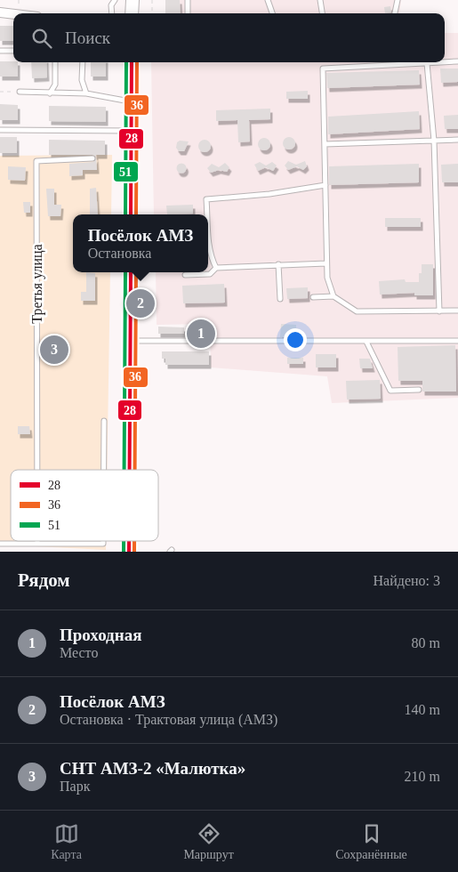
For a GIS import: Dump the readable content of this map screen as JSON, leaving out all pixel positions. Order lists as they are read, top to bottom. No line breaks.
{"streets":{"lane":["Третья улица"]},"lines":["transit line 28","transit line 36","transit line 51"],"legend":["28","36","51"],"page":{"search":"Поиск","popup":["Посёлок АМЗ","Остановка"],"pins":["2","1","3"],"heading":["Рядом","Найдено: 3"],"list":[{"mark":"1","name":"Проходная","note":"Место","value":"80 m"},{"mark":"2","name":"Посёлок АМЗ","note":"Остановка · Трактовая улица (АМЗ)","value":"140 m"},{"mark":"3","name":"СНТ АМЗ-2 «Малютка»","note":"Парк","value":"210 m"}],"nav":["Карта","Маршрут","Сохранённые"]}}
